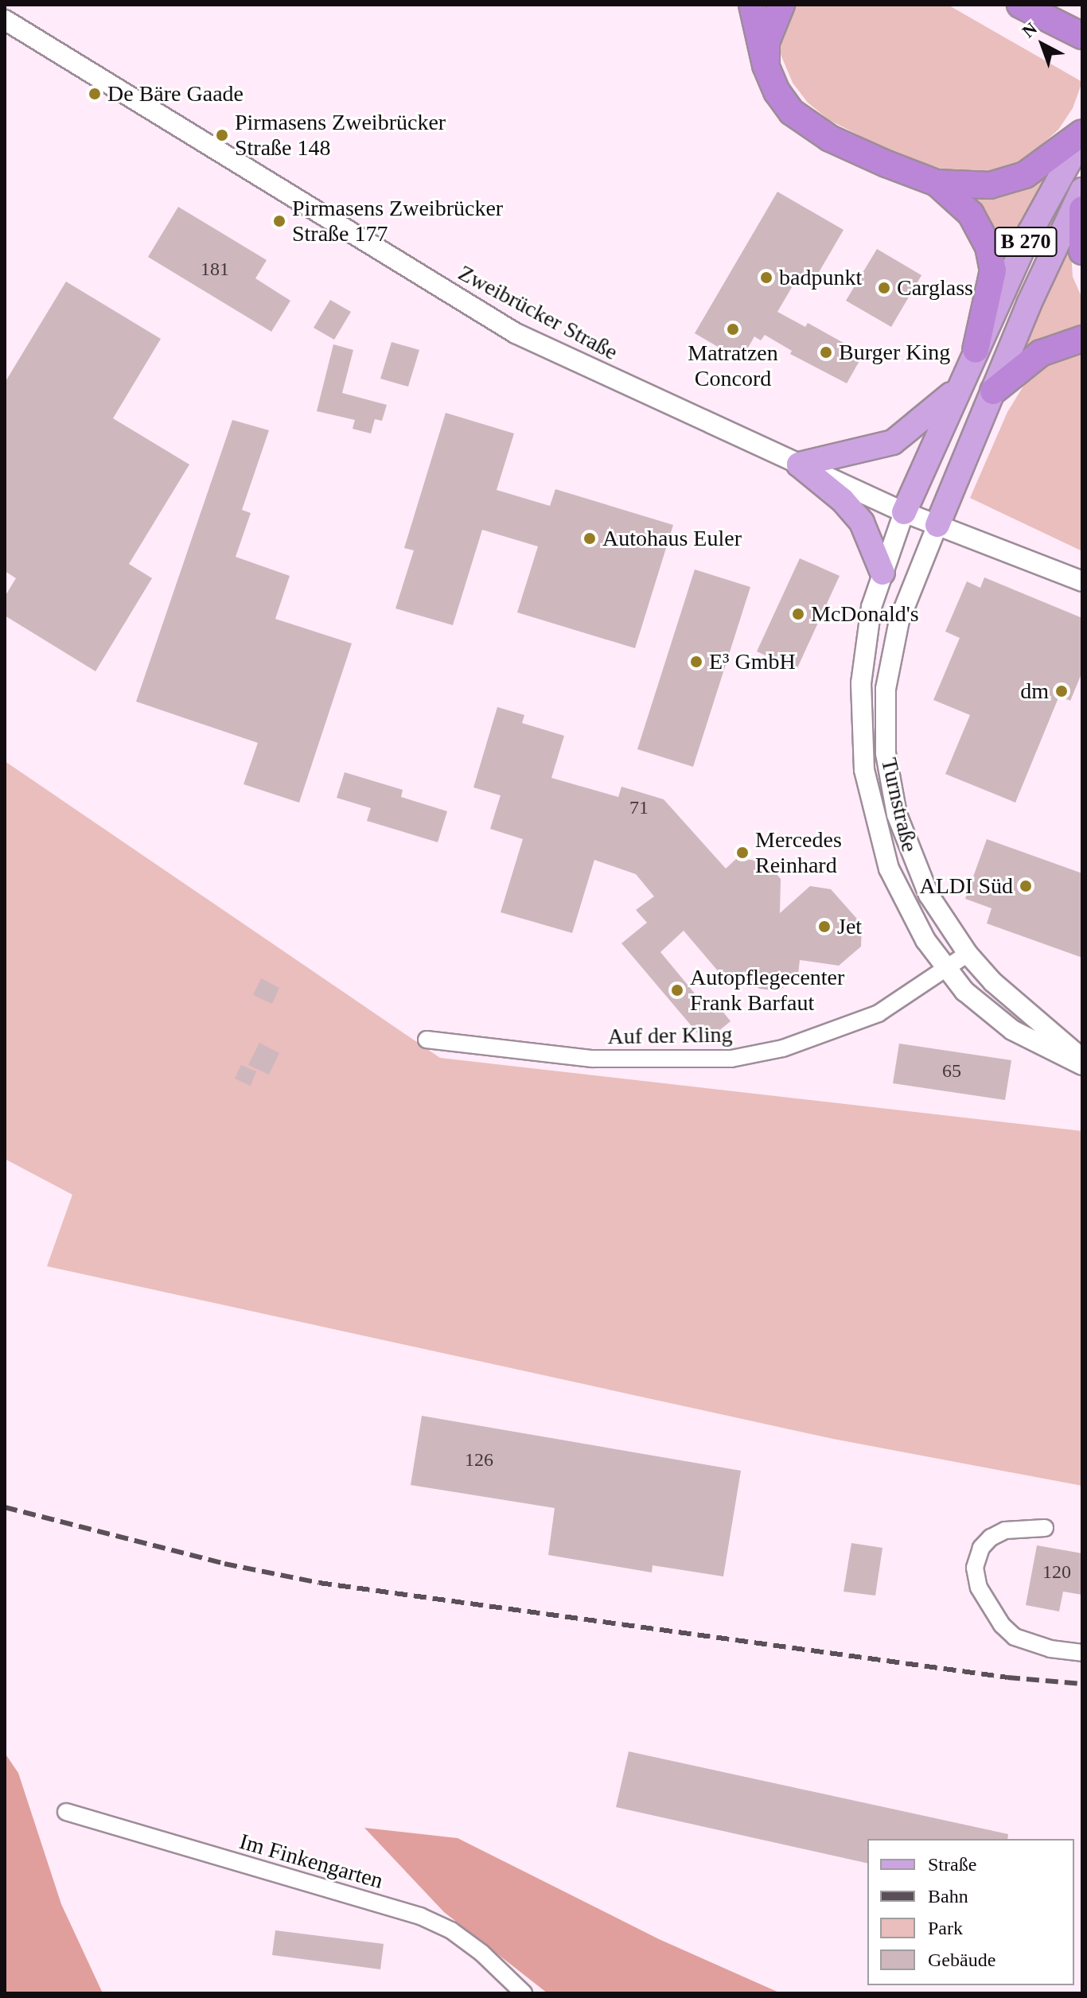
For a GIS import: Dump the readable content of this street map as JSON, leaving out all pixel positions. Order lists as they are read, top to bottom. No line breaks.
{"streets":{"main road":["B 270"],"street":["Zweibrücker Straße","Turnstraße","Auf der Kling","Im Finkengarten"]},"crossings":[["B 270","Zweibrücker Straße"],["B 270","Turnstraße"],["Zweibrücker Straße","Turnstraße"],["Turnstraße","Auf der Kling"]],"places":["De Bäre Gaade","Pirmasens Zweibrücker Straße 148","Pirmasens Zweibrücker Straße 177","badpunkt","Carglass","Matratzen Concord","Burger King","Autohaus Euler","McDonald's","E³ GmbH","dm","Mercedes Reinhard","ALDI Süd","Jet","Autopflegecenter Frank Barfaut"],"house_numbers":["181","71","65","126","120"],"legend":["Straße","Bahn","Park","Gebäude"],"north":"top left"}
